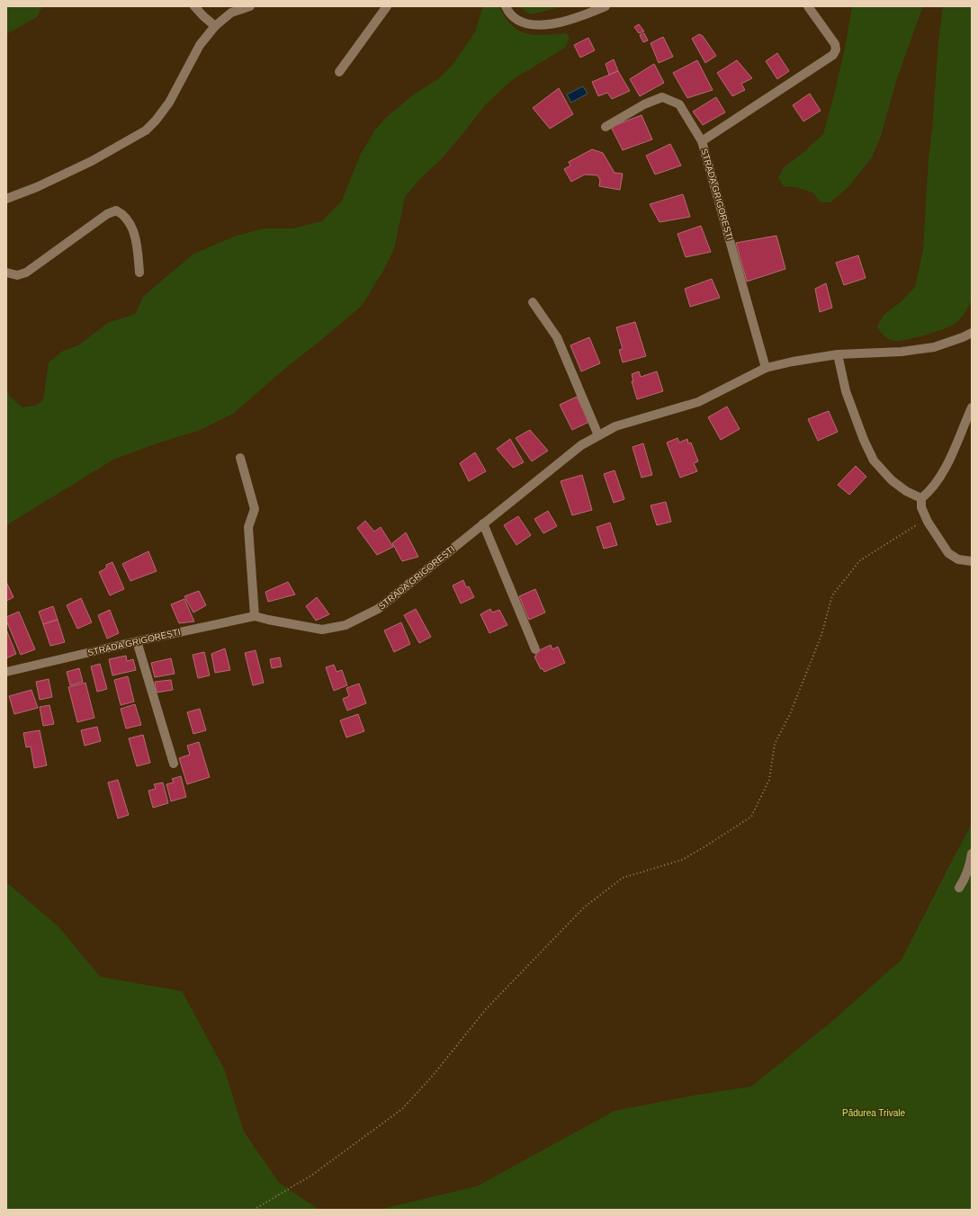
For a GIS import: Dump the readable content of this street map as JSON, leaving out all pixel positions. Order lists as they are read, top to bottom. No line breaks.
{"streets":{"street":["STRADA GRIGOREȘTI"]},"parks":["Pădurea Trivale"]}
